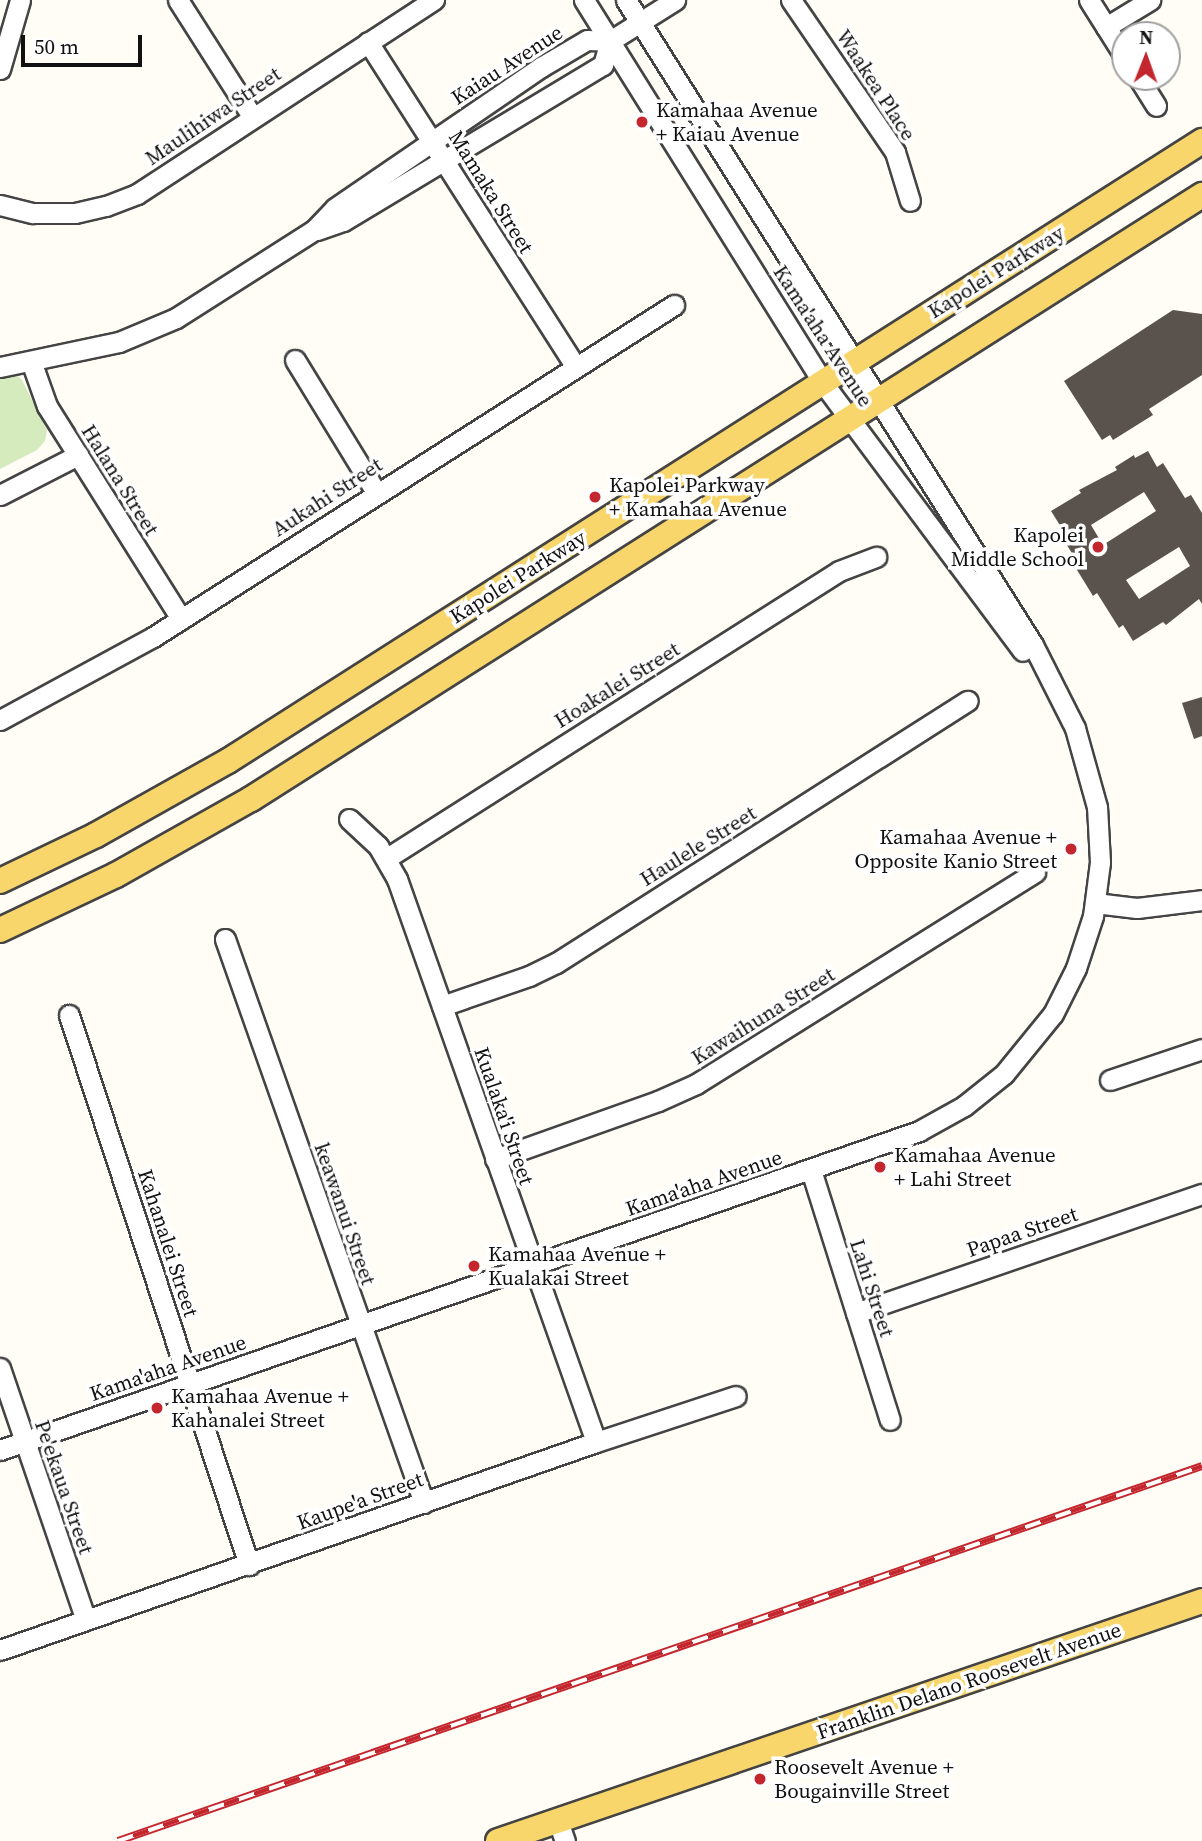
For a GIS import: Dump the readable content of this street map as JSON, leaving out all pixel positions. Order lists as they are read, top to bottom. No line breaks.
{"streets":{"main road":["Kapolei Parkway","Franklin Delano Roosevelt Avenue"],"street":["Kaiau Avenue","Waakea Place","Maulihiwa Street","Mamaka Street","Kama'aha Avenue","Halana Street","Aukahi Street","Hoakalei Street","Haulele Street","Kawaihuna Street","Kualaka'i Street","keawanui Street","Papaa Street","Kahanalei Street","Lahi Street","Pe'ekaua Street","Kaupe'a Street"]},"crossings":[["Kaiau Avenue","Mamaka Street"],["Kaiau Avenue","Kama'aha Avenue"],["Kaiau Avenue","Halana Street"],["Maulihiwa Street","Mamaka Street"],["Mamaka Street","Aukahi Street"],["Kapolei Parkway","Kama'aha Avenue"],["Kama'aha Avenue","Kualaka'i Street"],["Kama'aha Avenue","keawanui Street"],["Kama'aha Avenue","Kahanalei Street"],["Kama'aha Avenue","Lahi Street"],["Kama'aha Avenue","Pe'ekaua Street"],["Halana Street","Aukahi Street"],["Hoakalei Street","Kualaka'i Street"],["Haulele Street","Kualaka'i Street"],["Kawaihuna Street","Kualaka'i Street"],["Kualaka'i Street","Kaupe'a Street"],["keawanui Street","Kaupe'a Street"],["Papaa Street","Lahi Street"],["Kahanalei Street","Kaupe'a Street"],["Pe'ekaua Street","Kaupe'a Street"]],"places":["Kamahaa Avenue + Kaiau Avenue","Kapolei Parkway + Kamahaa Avenue","Kapolei Middle School","Kamahaa Avenue + Opposite Kanio Street","Kamahaa Avenue + Lahi Street","Kamahaa Avenue + Kualakai Street","Kamahaa Avenue + Kahanalei Street","Roosevelt Avenue + Bougainville Street"],"scale_bar":"50 m","north":"top"}
